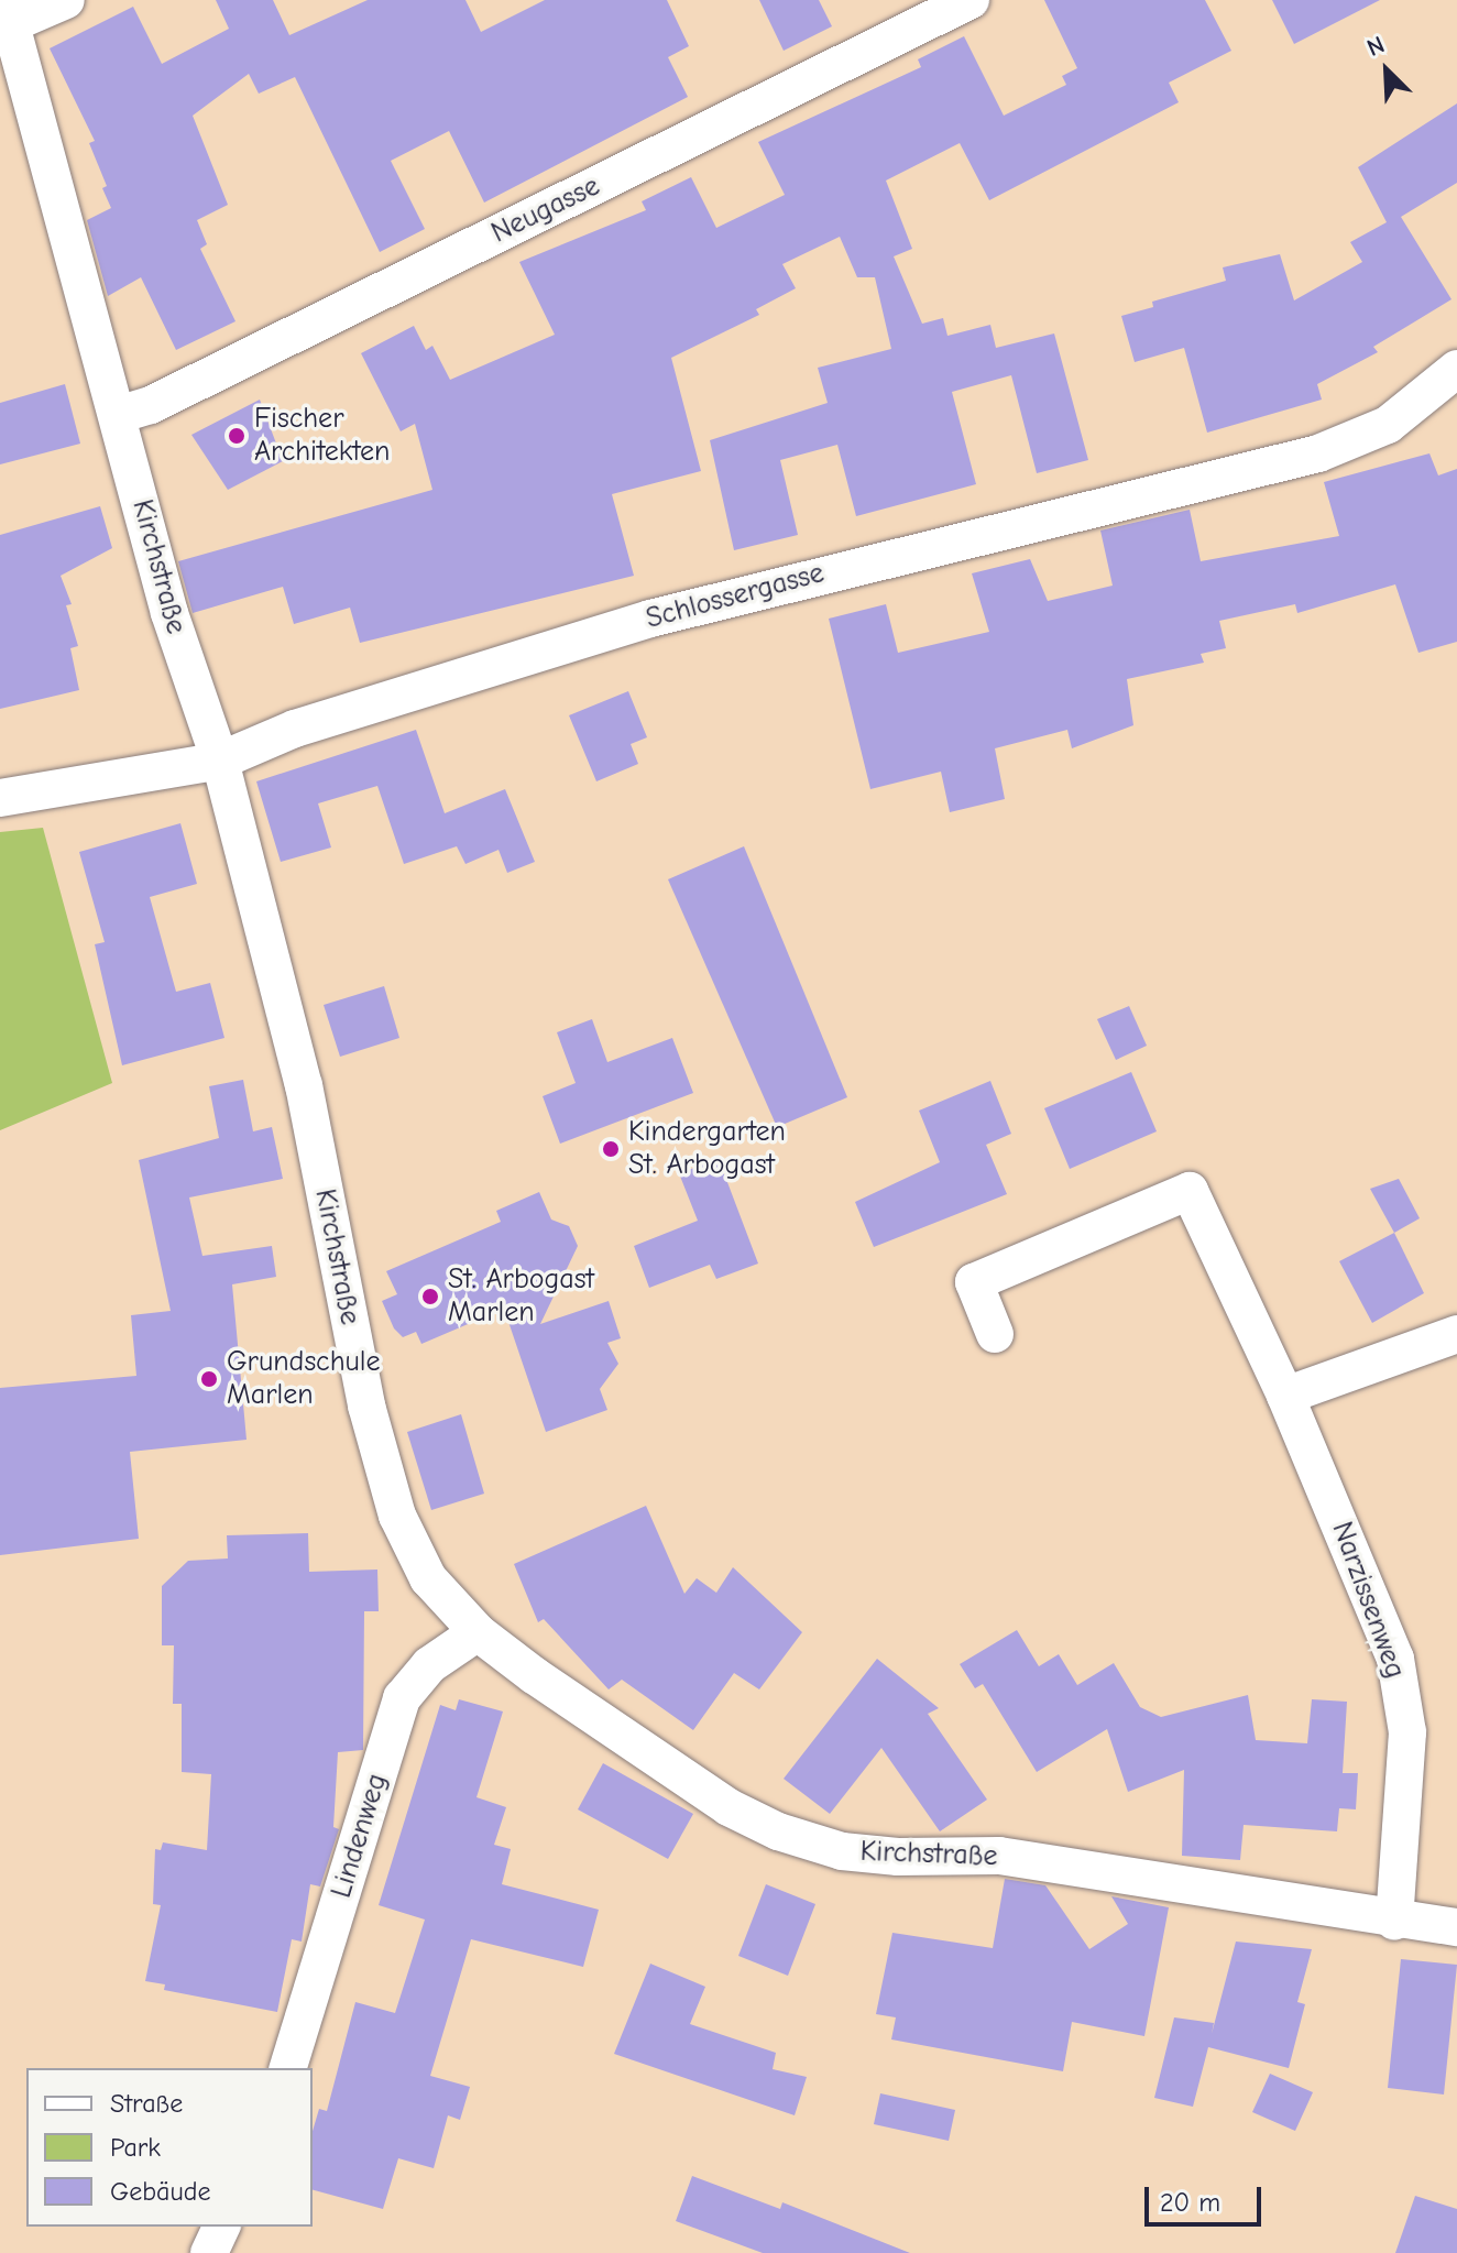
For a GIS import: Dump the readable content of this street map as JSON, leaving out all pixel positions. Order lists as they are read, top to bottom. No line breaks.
{"streets":{"street":["Neugasse","Kirchstraße","Schlossergasse","Narzissenweg","Lindenweg"]},"crossings":[["Neugasse","Kirchstraße"],["Kirchstraße","Schlossergasse"],["Kirchstraße","Narzissenweg"],["Kirchstraße","Lindenweg"]],"places":["Fischer Architekten","Kindergarten St. Arbogast","St. Arbogast Marlen","Grundschule Marlen"],"legend":["Straße","Park","Gebäude"],"scale_bar":"20 m","north":"top left"}
